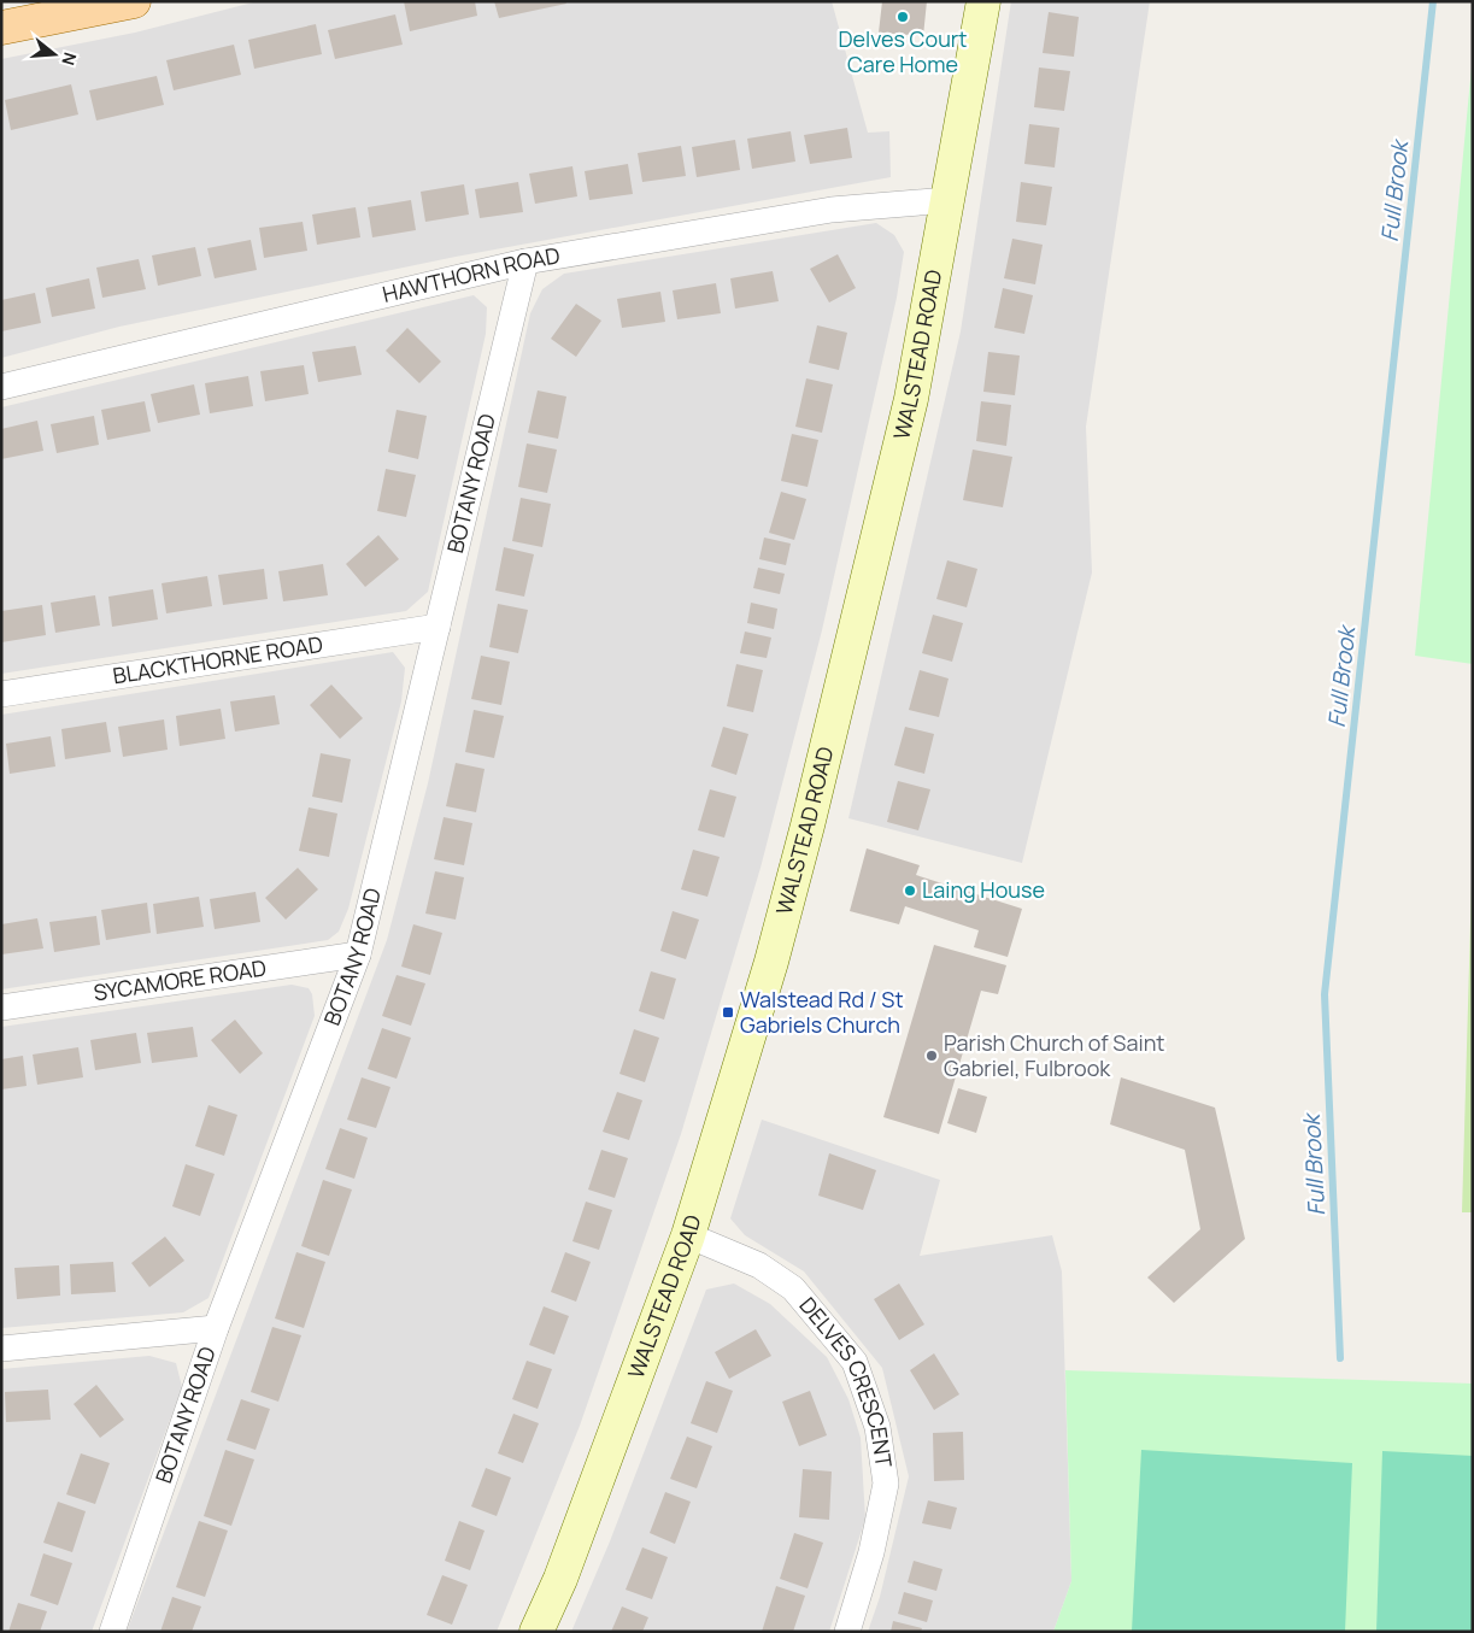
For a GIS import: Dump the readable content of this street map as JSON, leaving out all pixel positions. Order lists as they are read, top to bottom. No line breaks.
{"streets":{"street":["HAWTHORN ROAD","WALSTEAD ROAD","BOTANY ROAD","BLACKTHORNE ROAD","SYCAMORE ROAD","DELVES CRESCENT"]},"crossings":[["HAWTHORN ROAD","WALSTEAD ROAD"],["HAWTHORN ROAD","BOTANY ROAD"],["WALSTEAD ROAD","DELVES CRESCENT"],["BOTANY ROAD","BLACKTHORNE ROAD"],["BOTANY ROAD","SYCAMORE ROAD"]],"water":["Full Brook"],"places":{"other":["Delves Court Care Home","Laing House","Parish Church of Saint Gabriel, Fulbrook"],"transit":["Walstead Rd / St Gabriels Church"]},"north":"right"}
